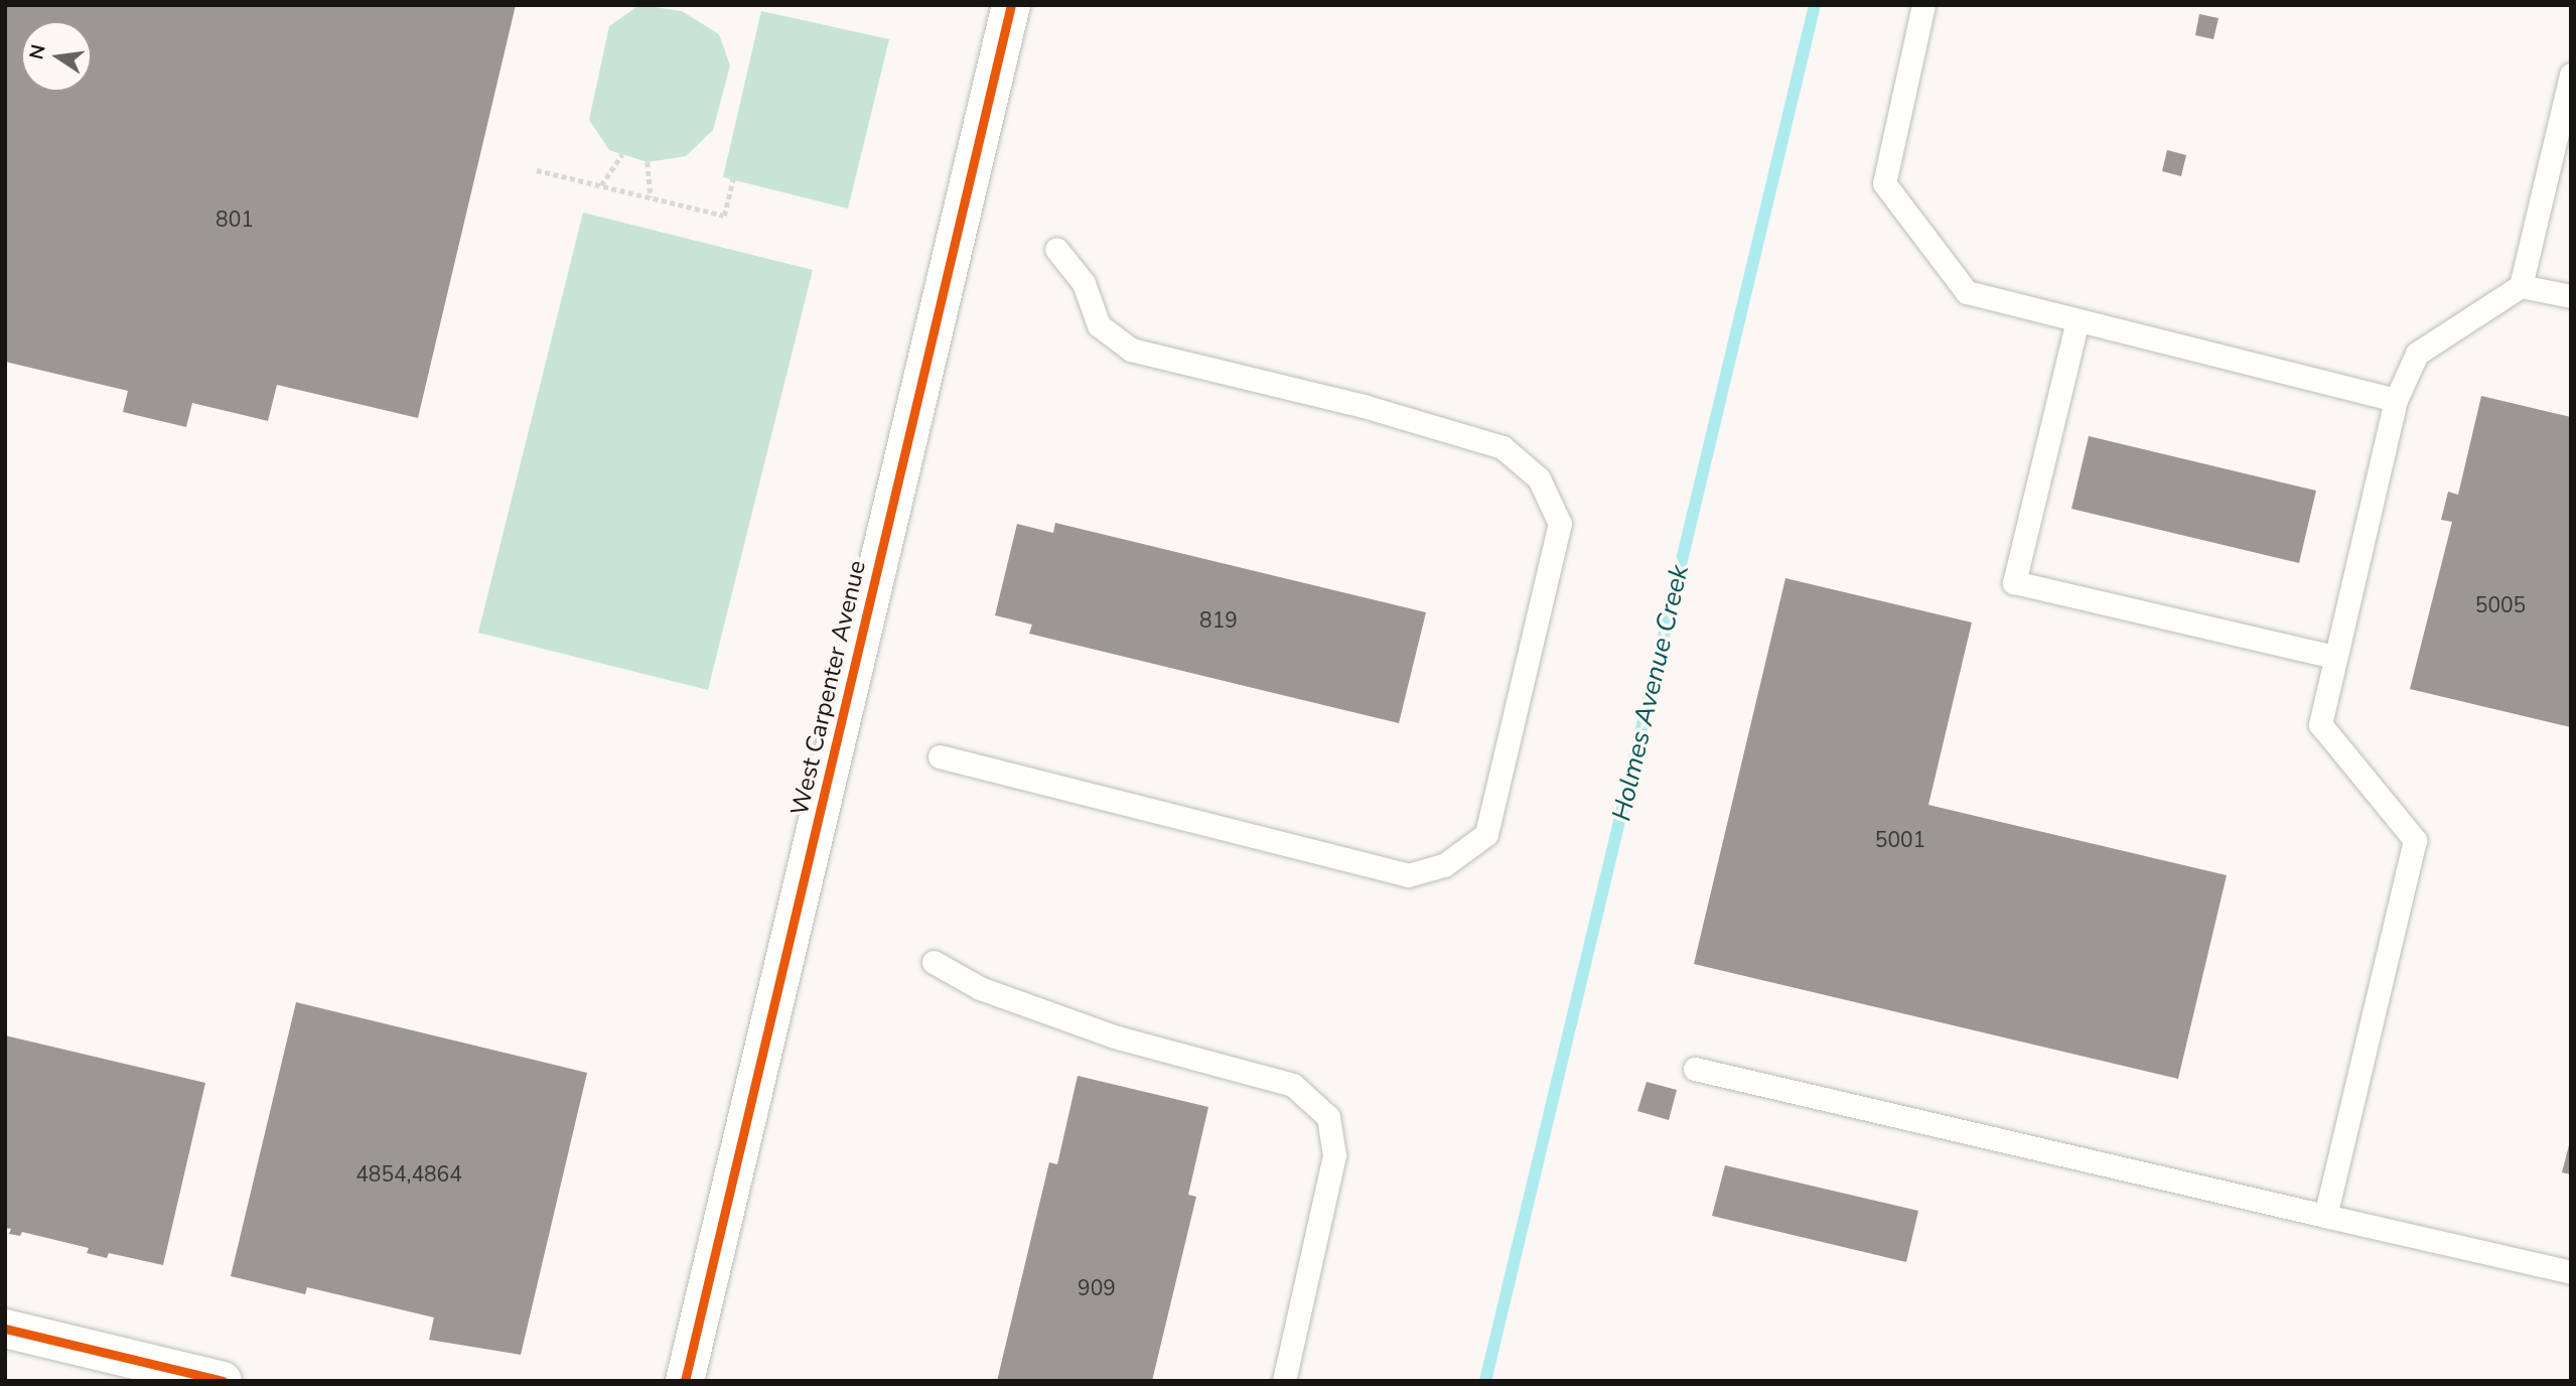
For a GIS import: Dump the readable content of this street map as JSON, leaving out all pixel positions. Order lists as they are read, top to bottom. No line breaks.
{"streets":{"street":["West Carpenter Avenue"]},"water":["Holmes Avenue Creek"],"house_numbers":["801","5005","819","5001","4854,4864","909"],"north":"left"}
